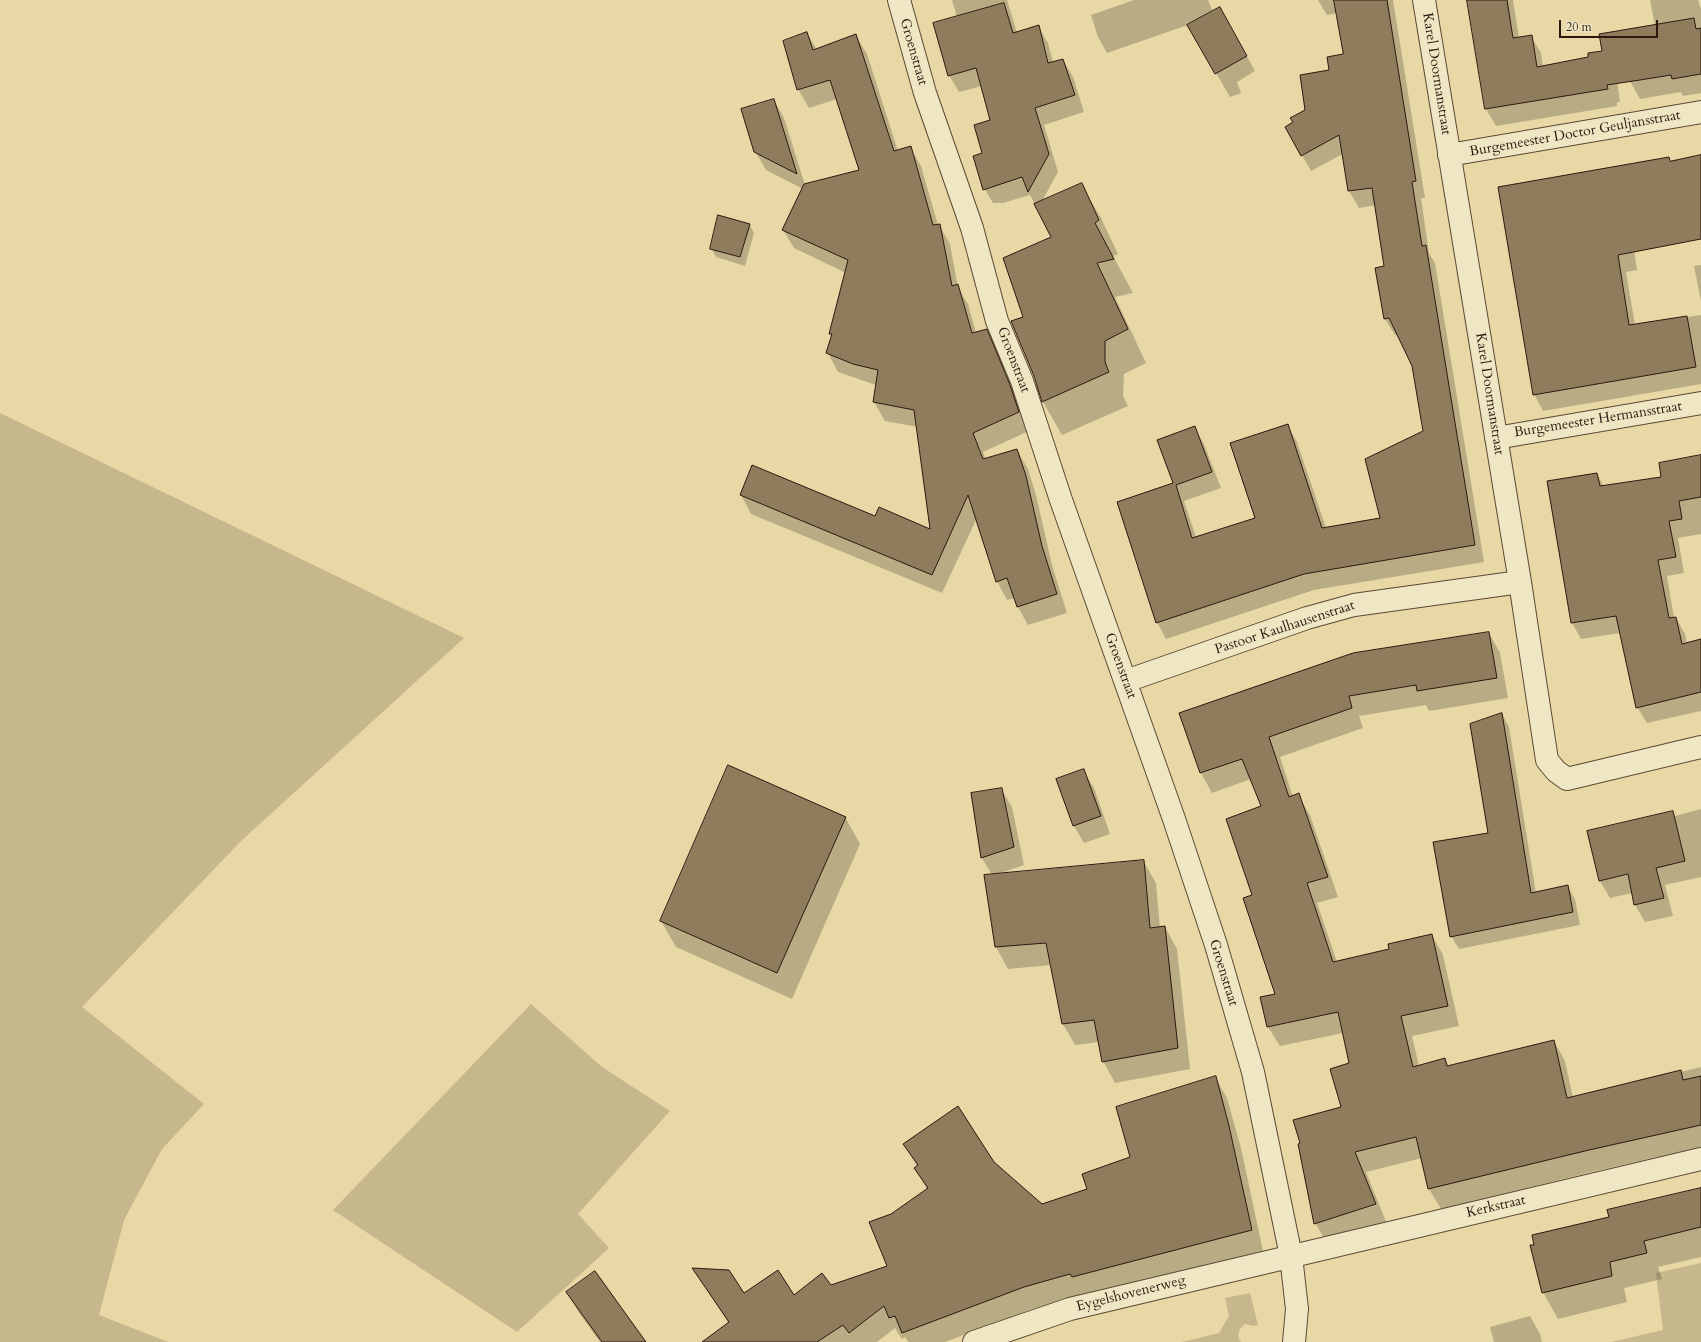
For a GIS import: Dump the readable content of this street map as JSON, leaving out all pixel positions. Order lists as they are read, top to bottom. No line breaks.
{"streets":{"street":["Groenstraat","Karel Doormanstraat","Burgemeester Doctor Geuljansstraat","Burgemeester Hermansstraat","Pastoor Kaulhausenstraat","Kerkstraat","Eygelshovenerweg"]},"crossings":[["Groenstraat","Pastoor Kaulhausenstraat"],["Groenstraat","Kerkstraat"],["Groenstraat","Eygelshovenerweg"],["Karel Doormanstraat","Burgemeester Doctor Geuljansstraat"],["Karel Doormanstraat","Burgemeester Hermansstraat"],["Karel Doormanstraat","Pastoor Kaulhausenstraat"],["Kerkstraat","Eygelshovenerweg"]],"scale_bar":"20 m"}
